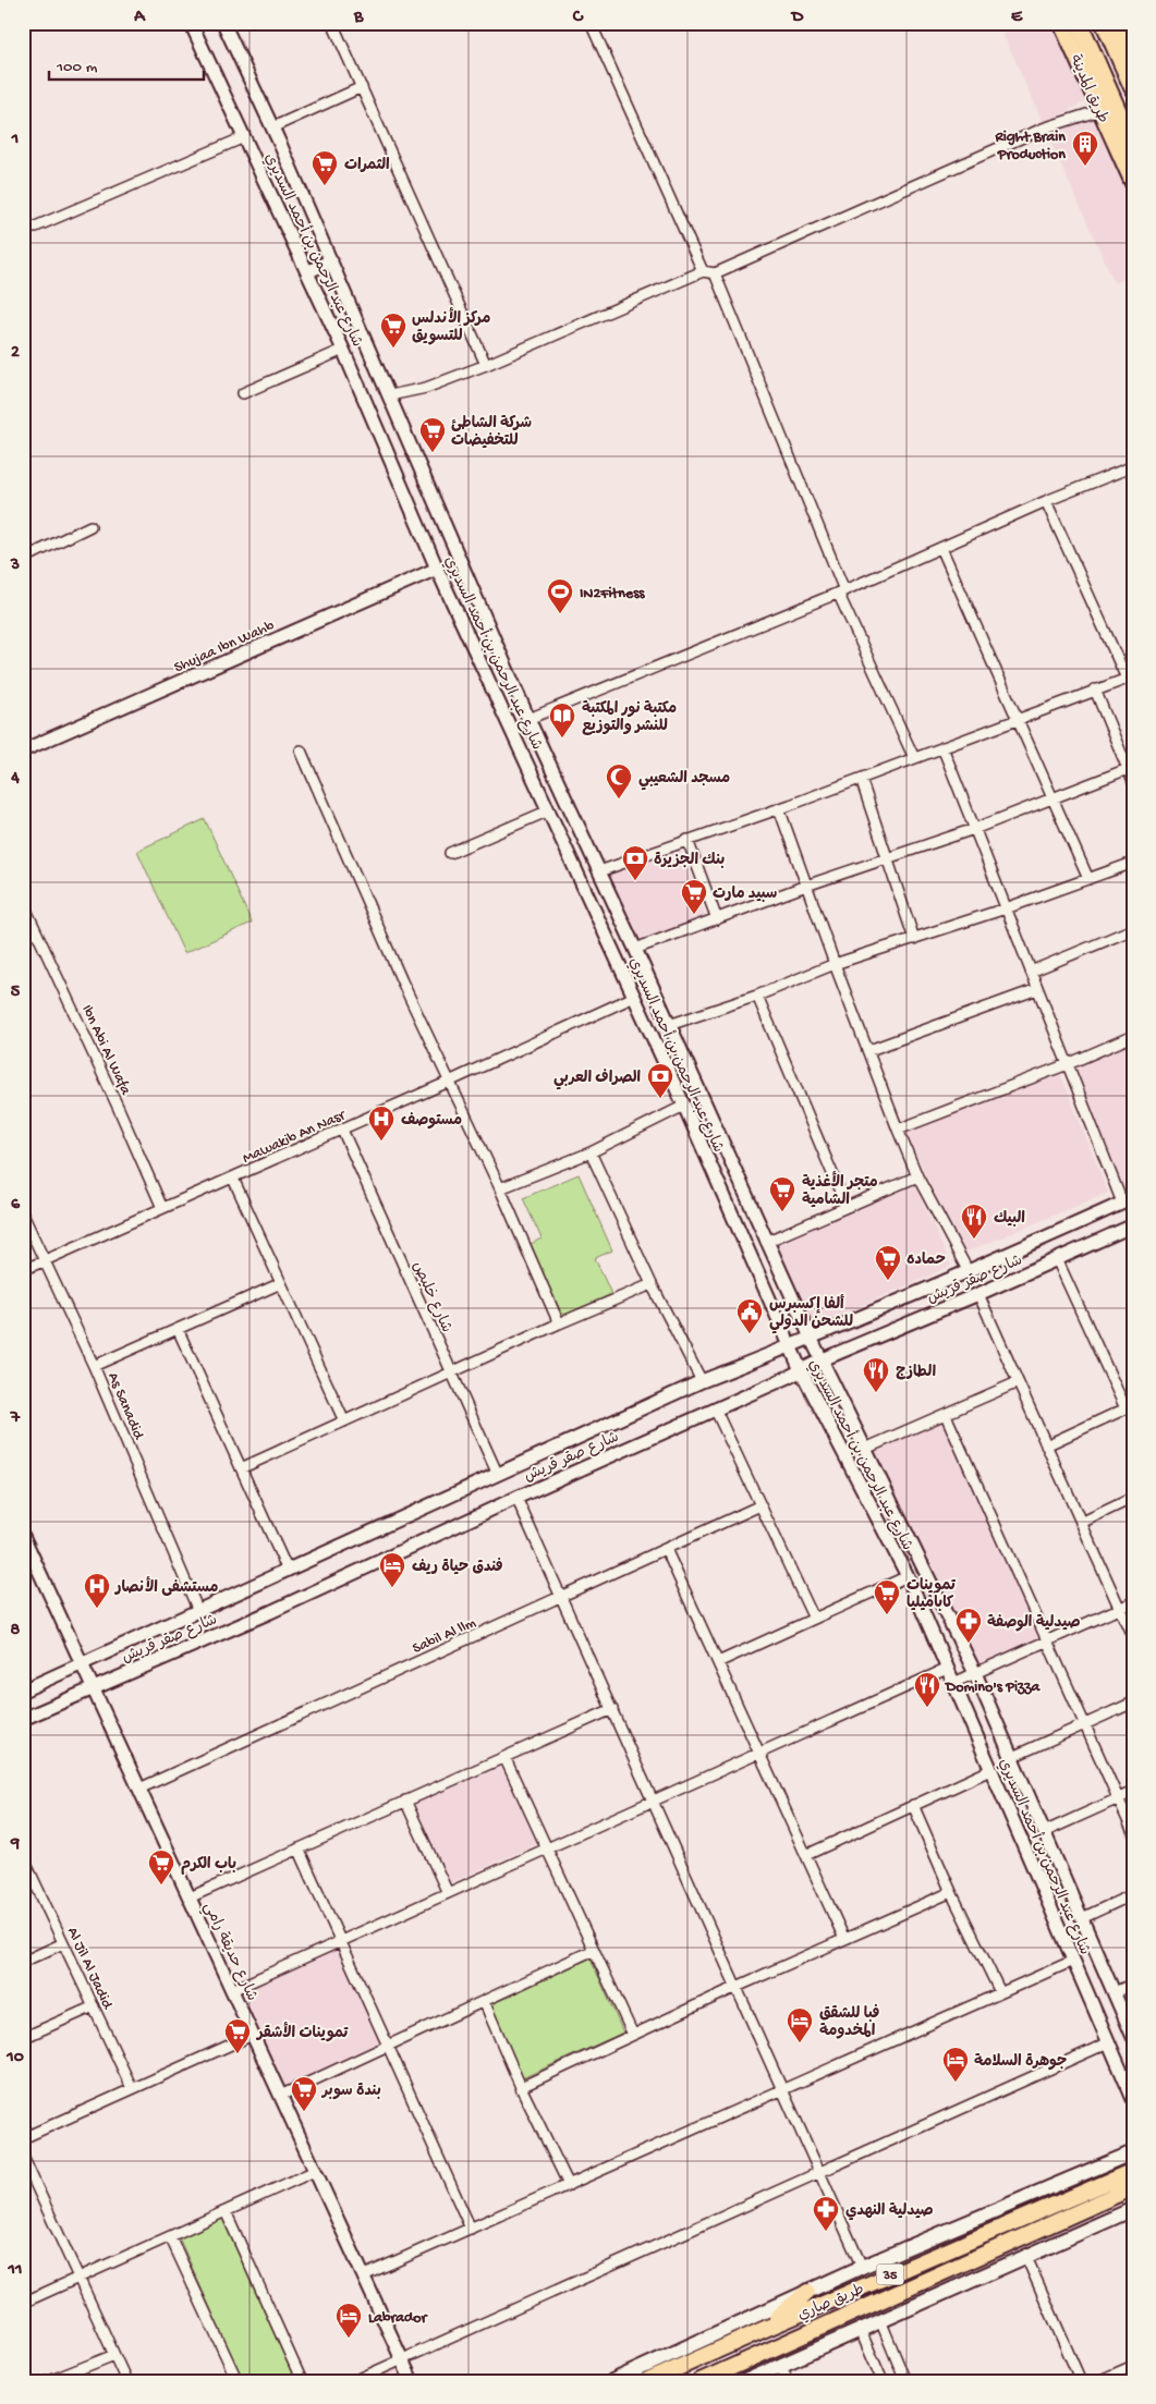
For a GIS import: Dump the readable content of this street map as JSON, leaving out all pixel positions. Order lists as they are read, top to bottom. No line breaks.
{"streets":{"main road":["طريق المدينة","35","طريق صاري"],"street":["شارع عبد الرحمن بن أحمد السديري","Shujaa Ibn Wahb","Ibn Abi Al Wafa","Mawakib An Nasr","شارع صقر قريش","شارع خليص","As Sanadid","Sabil Al llm","شارع حديقة رامي","Al Jil Al Jadid"]},"crossings":[["شارع عبد الرحمن بن أحمد السديري","Shujaa Ibn Wahb"],["شارع عبد الرحمن بن أحمد السديري","Mawakib An Nasr"],["شارع عبد الرحمن بن أحمد السديري","شارع صقر قريش"],["Ibn Abi Al Wafa","Mawakib An Nasr"],["Mawakib An Nasr","شارع خليص"],["Mawakib An Nasr","As Sanadid"],["شارع صقر قريش","شارع خليص"],["شارع صقر قريش","As Sanadid"],["شارع صقر قريش","شارع حديقة رامي"],["Sabil Al llm","شارع حديقة رامي"]],"places":{"building":["Right Brain Production"],"supermarket":["الثمرات","مركز الأندلس للتسويق","شركة الشاطئ للتخفيضات","سبيد مارت","متجر الأغذية الشامية","حماده","تموينات كاباميليا","باب الكرم","تموينات الأشقر","بندة سوبر"],"sports":["IN2Fitness"],"library":["مكتبة نور المكتبة للنشر والتوزيع"],"mosque":["مسجد الشعيبي"],"bank":["بنك الجزيرة","الصراف العربي"],"hospital":["مستوصف","مستشفى الأنصار"],"restaurant":["البيك","الطازج","Domino's Pizza"],"public building":["ألفا إكسبرس للشحن الدولي"],"hotel":["فندق حياة ريف","فبا للشقق المخدومة","جوهرة السلامة","Labrador"],"pharmacy":["صيدلية الوصفة","صيدلية النهدي"]},"scale_bar":"100 m","grid":{"columns":["A","B","C","D","E"],"rows":["1","2","3","4","5","6","7","8","9","10","11"]}}
